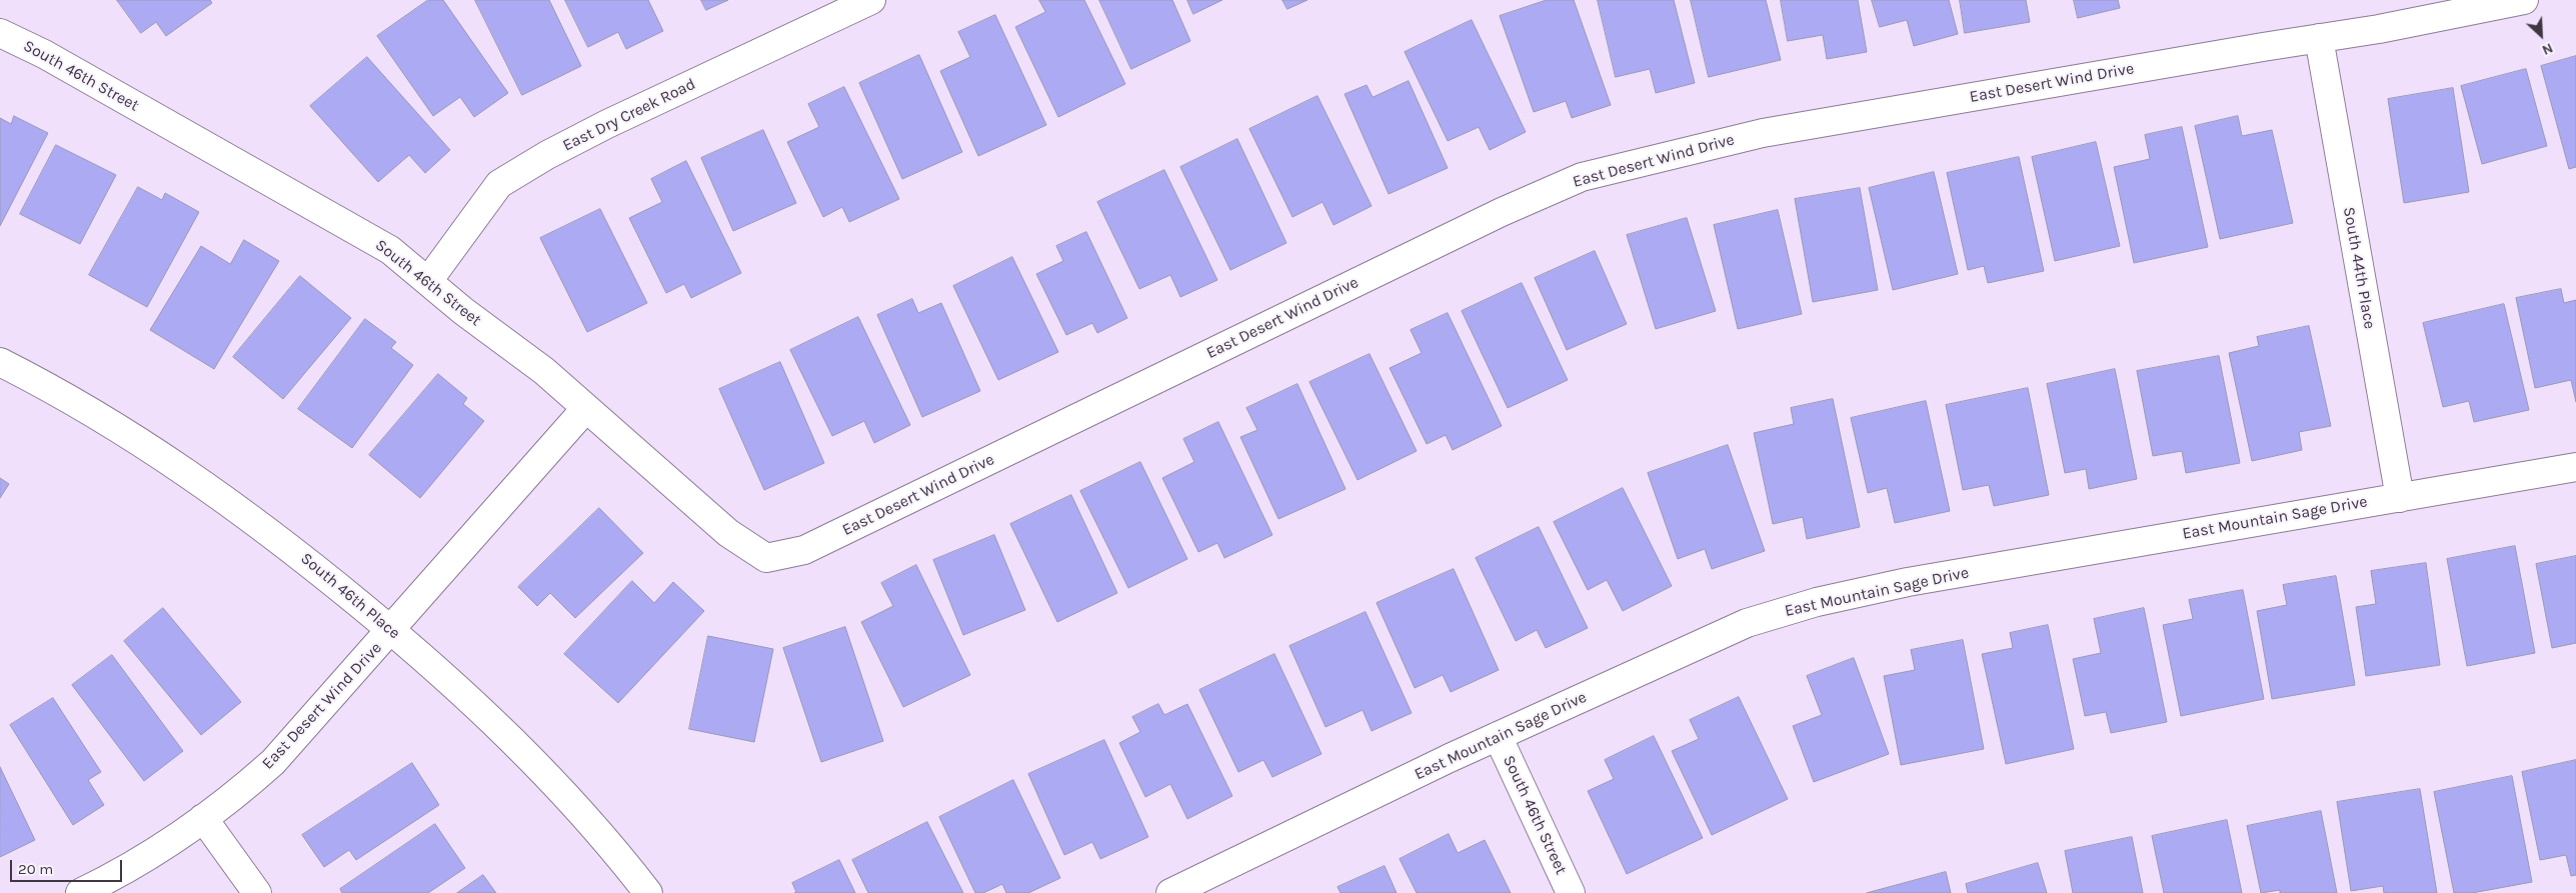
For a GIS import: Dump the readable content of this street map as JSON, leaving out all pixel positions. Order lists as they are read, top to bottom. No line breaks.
{"streets":{"street":["South 46th Street","East Desert Wind Drive","East Dry Creek Road","South 44th Place","East Mountain Sage Drive","South 46th Place"]},"crossings":[["South 46th Street","East Desert Wind Drive"],["South 46th Street","East Dry Creek Road"],["South 46th Street","East Mountain Sage Drive"],["East Desert Wind Drive","South 44th Place"],["East Desert Wind Drive","South 46th Place"],["South 44th Place","East Mountain Sage Drive"]],"scale_bar":"20 m","north":"bottom right"}
